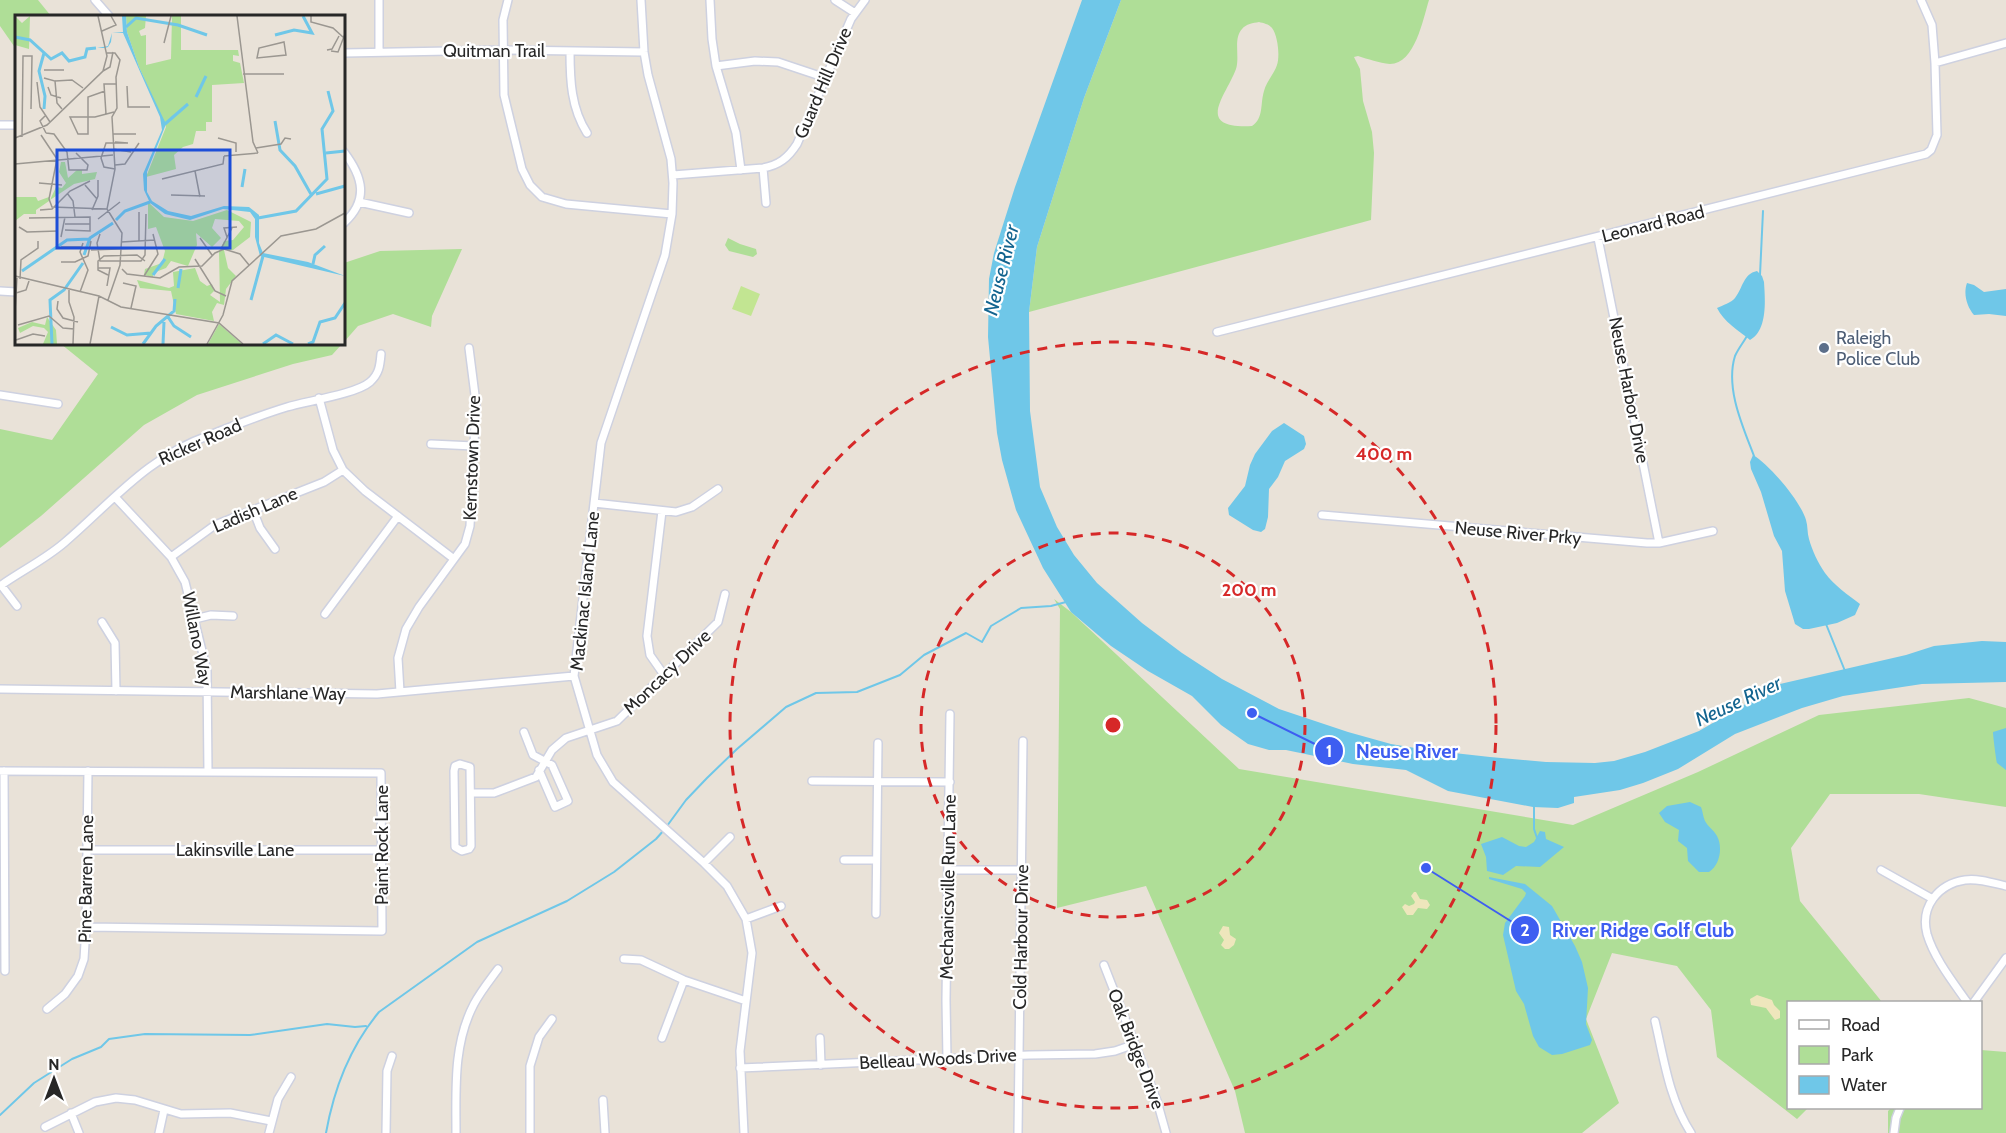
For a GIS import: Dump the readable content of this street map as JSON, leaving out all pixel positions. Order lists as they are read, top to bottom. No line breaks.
{"streets":{"street":["Quitman Trail","Guard Hill Drive","Leonard Road","Neuse Harbor Drive","Ricker Road","Kernstown Drive","Ladish Lane","Neuse River Prky","Mackinac Island Lane","Willano Way","Moncacy Drive","Marshlane Way","Paint Rock Lane","Lakinsville Lane","Pine Barren Lane","Mechanicsville Run Lane","Cold Harbour Drive","Oak Bridge Drive","Belleau Woods Drive"]},"crossings":[["Quitman Trail","Mackinac Island Lane"],["Guard Hill Drive","Mackinac Island Lane"],["Leonard Road","Neuse Harbor Drive"],["Neuse Harbor Drive","Neuse River Prky"],["Ricker Road","Willano Way"],["Kernstown Drive","Marshlane Way"],["Ladish Lane","Willano Way"],["Mackinac Island Lane","Moncacy Drive"],["Mackinac Island Lane","Marshlane Way"],["Mackinac Island Lane","Belleau Woods Drive"],["Willano Way","Marshlane Way"],["Willano Way","Paint Rock Lane"],["Paint Rock Lane","Lakinsville Lane"],["Paint Rock Lane","Pine Barren Lane"],["Lakinsville Lane","Pine Barren Lane"],["Mechanicsville Run Lane","Belleau Woods Drive"],["Cold Harbour Drive","Belleau Woods Drive"],["Oak Bridge Drive","Belleau Woods Drive"]],"water":["Neuse River"],"places":["Raleigh Police Club","Neuse River","River Ridge Golf Club"],"legend":["Road","Park","Water"],"north":"top","rings":["400 m","200 m"]}
